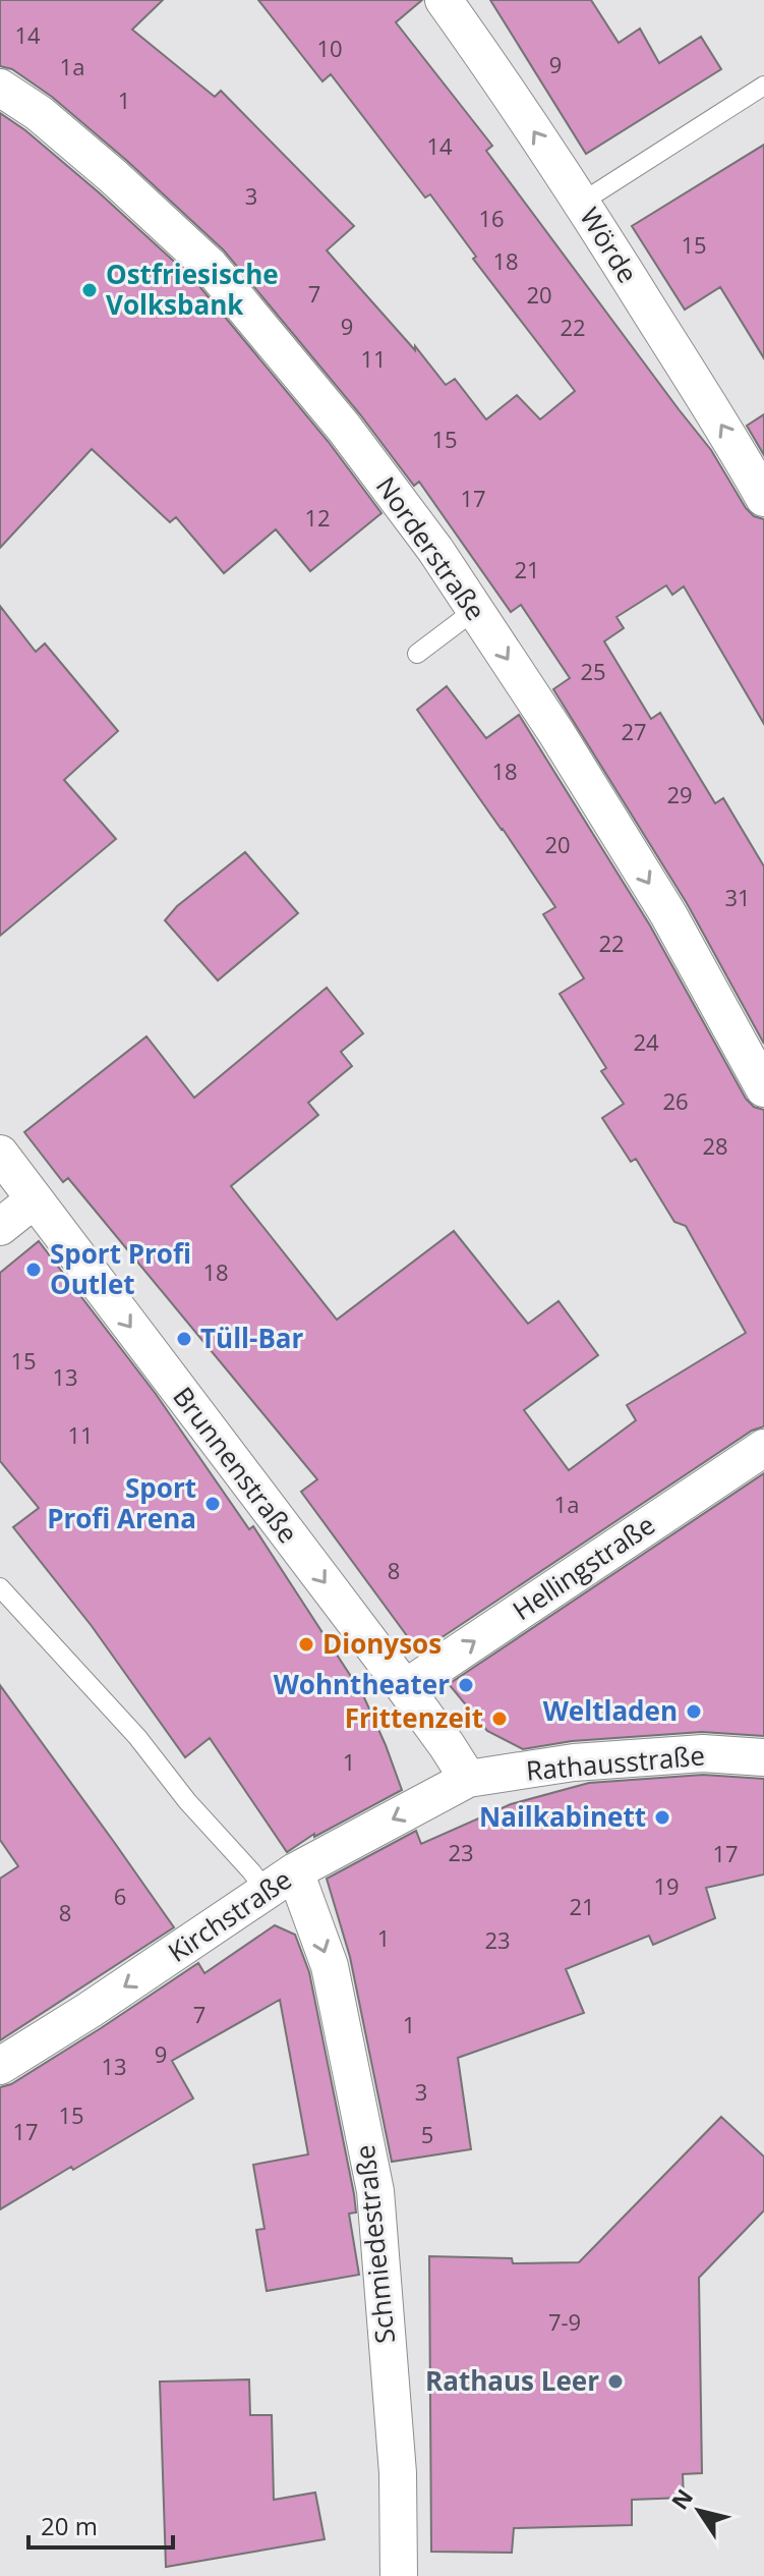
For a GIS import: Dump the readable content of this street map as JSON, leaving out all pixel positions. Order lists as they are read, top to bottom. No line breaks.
{"streets":{"street":["Wörde","Norderstraße","Brunnenstraße","Hellingstraße","Rathausstraße","Kirchstraße","Schmiedestraße"]},"crossings":[["Brunnenstraße","Hellingstraße"],["Brunnenstraße","Rathausstraße"],["Brunnenstraße","Kirchstraße"],["Rathausstraße","Kirchstraße"],["Kirchstraße","Schmiedestraße"]],"one_way":["Wörde","Norderstraße","Brunnenstraße","Hellingstraße","Kirchstraße","Schmiedestraße"],"places":["Ostfriesische Volksbank","Sport Profi Outlet","Tüll-Bar","Sport Profi Arena","Dionysos","Wohntheater","Weltladen","Frittenzeit","Nailkabinett","Rathaus Leer"],"house_numbers":["14","10","9","1a","1","14","3","16","15","18","7","20","9","22","11","15","17","12","21","25","27","18","29","20","31","22","24","26","28","18","15","13","11","1a","8","1","23","17","19","6","21","8","1","23","7","1","9","13","3","15","17","5","7-9"],"scale_bar":"20 m","north":"top left"}
